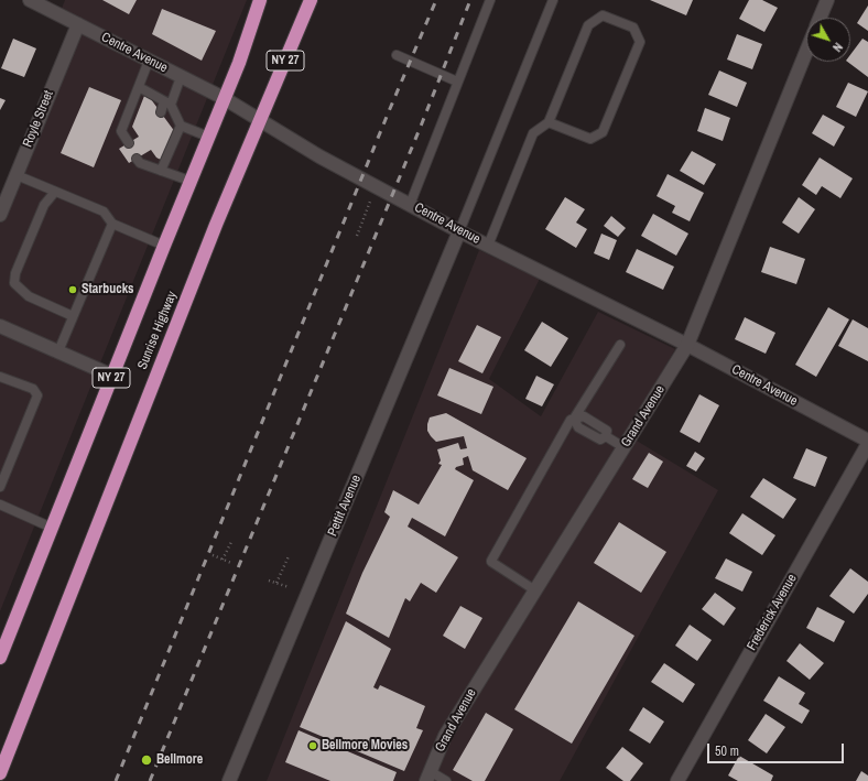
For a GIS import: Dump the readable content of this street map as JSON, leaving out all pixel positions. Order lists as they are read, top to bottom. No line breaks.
{"streets":{"highway":["NY 27","Sunrise Highway"],"street":["Centre Avenue","Royle Street","Grand Avenue","Pettit Avenue","Frederick Avenue"]},"crossings":[["Centre Avenue","Royle Street"],["Centre Avenue","Sunrise Highway"],["Centre Avenue","Grand Avenue"],["Centre Avenue","Pettit Avenue"]],"places":["Starbucks","Bellmore Movies","Bellmore"],"scale_bar":"50 m","north":"bottom right"}
